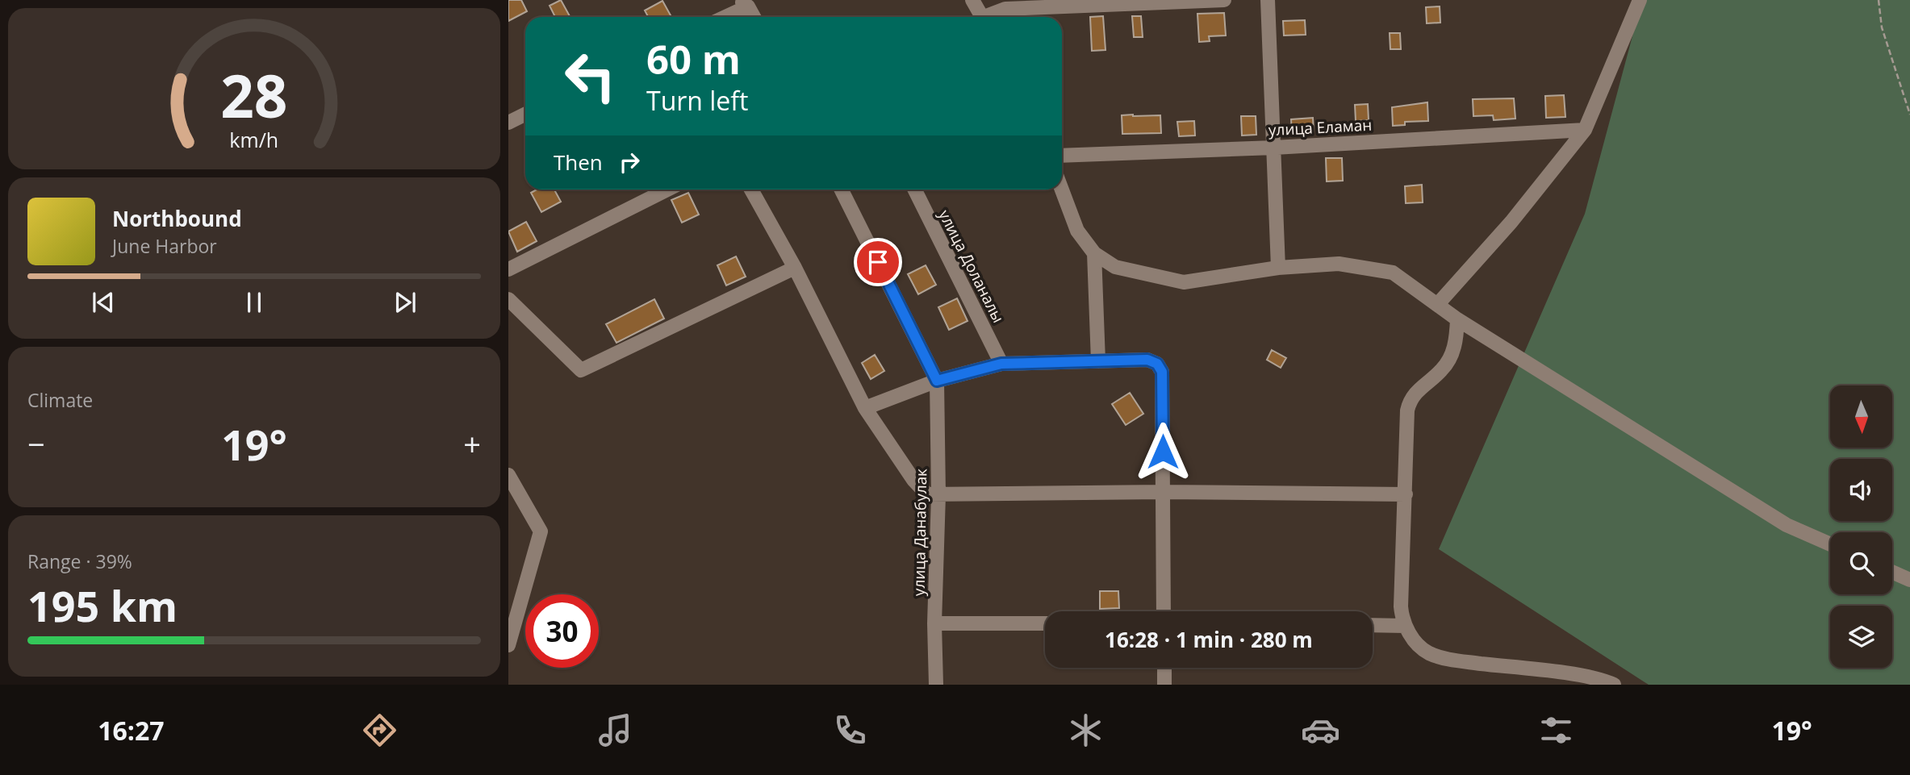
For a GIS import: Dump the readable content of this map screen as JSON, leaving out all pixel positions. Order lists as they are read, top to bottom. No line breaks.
{"streets":{"street":["улица Еламан","улица Доланалы","улица Данабулак"]},"north":"bottom","page":{"turn":["60 m","Turn left"],"then":"Then","song":["Northbound","June Harbor"],"tile":["Climate",["Range · 39%","195 km"]],"heat":["−","19°","+"],"limit":"30","trip":"16:28 · 1 min · 280 m","tabs":["16:27","19°"],"gauge":["28","km/h"]}}
